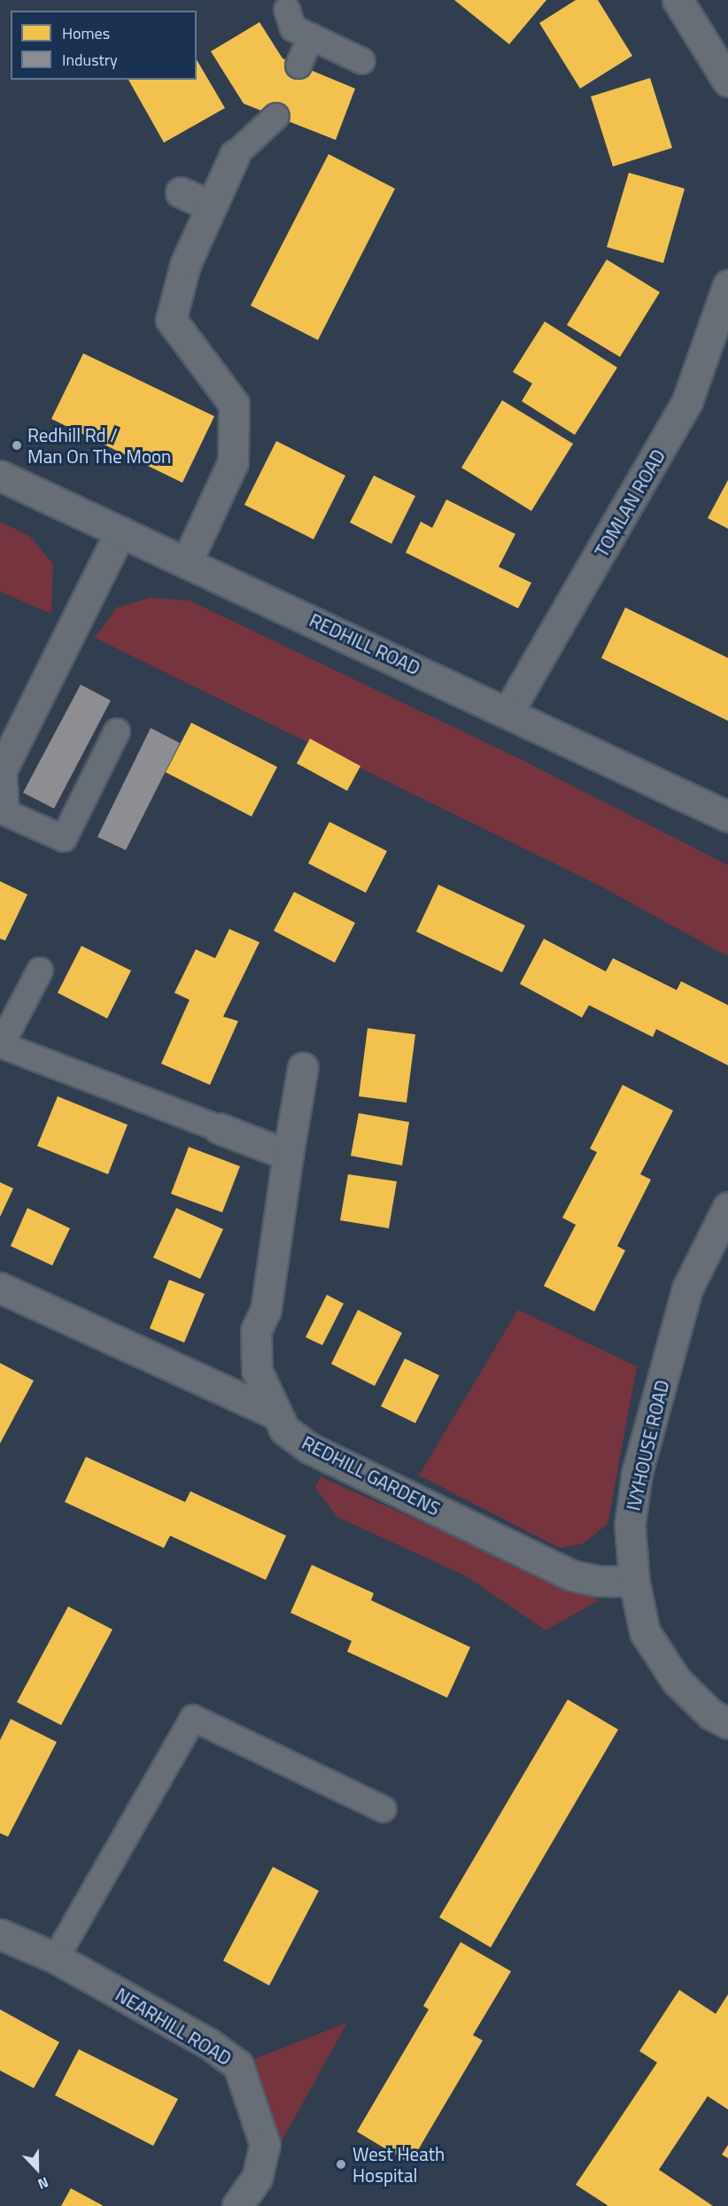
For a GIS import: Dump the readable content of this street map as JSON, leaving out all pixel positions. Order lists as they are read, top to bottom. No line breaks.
{"streets":{"street":["TOMLAN ROAD","REDHILL ROAD","IVYHOUSE ROAD","REDHILL GARDENS","NEARHILL ROAD"]},"crossings":[["TOMLAN ROAD","REDHILL ROAD"],["IVYHOUSE ROAD","REDHILL GARDENS"]],"places":["Redhill Rd / Man On The Moon","West Heath Hospital"],"legend":["Homes","Industry"],"north":"bottom"}
